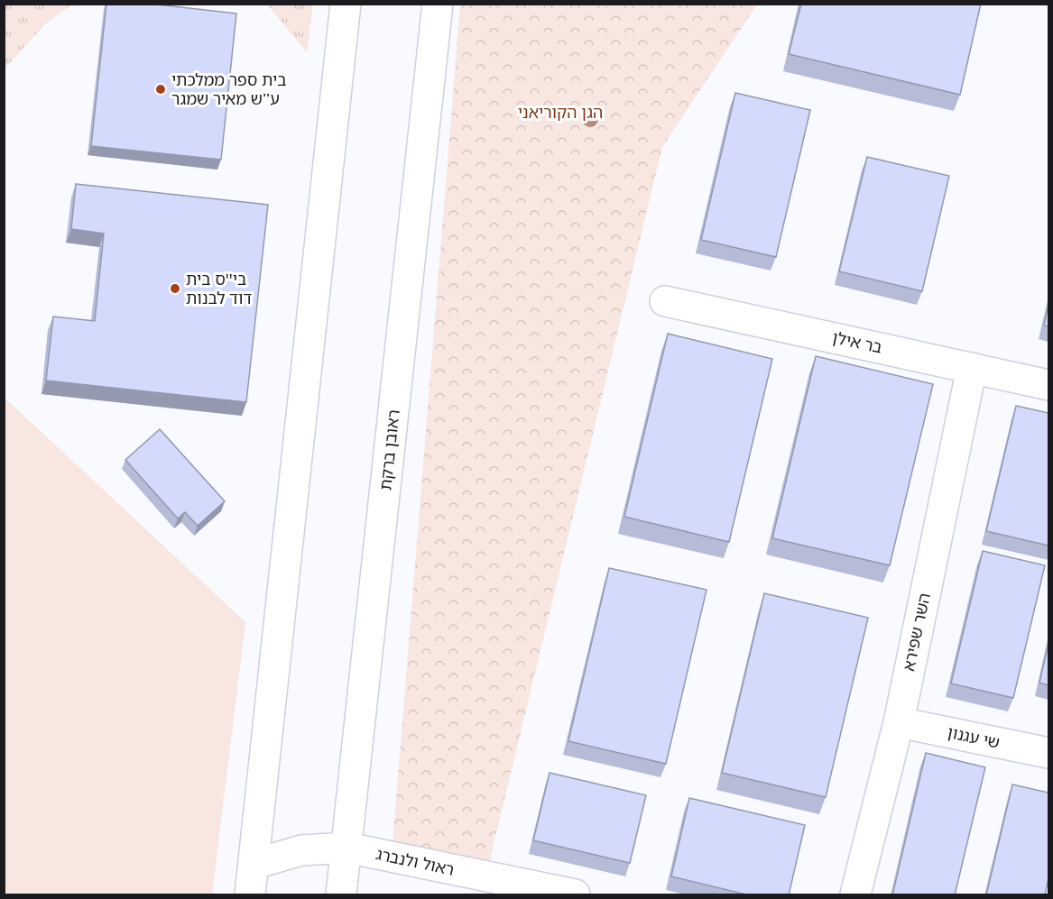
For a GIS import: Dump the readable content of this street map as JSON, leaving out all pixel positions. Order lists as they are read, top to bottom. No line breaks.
{"streets":{"street":["בר אילן","ראובן ברקת","השר שפירא","שי עגנון","ראול ולנברג"]},"crossings":[["בר אילן","השר שפירא"],["ראובן ברקת","ראול ולנברג"],["השר שפירא","שי עגנון"]],"parks":["הגן הקוריאני"],"places":["בית ספר ממלכתי ע’’ש מאיר שמגר","בי''ס בית דוד לבנות"]}
